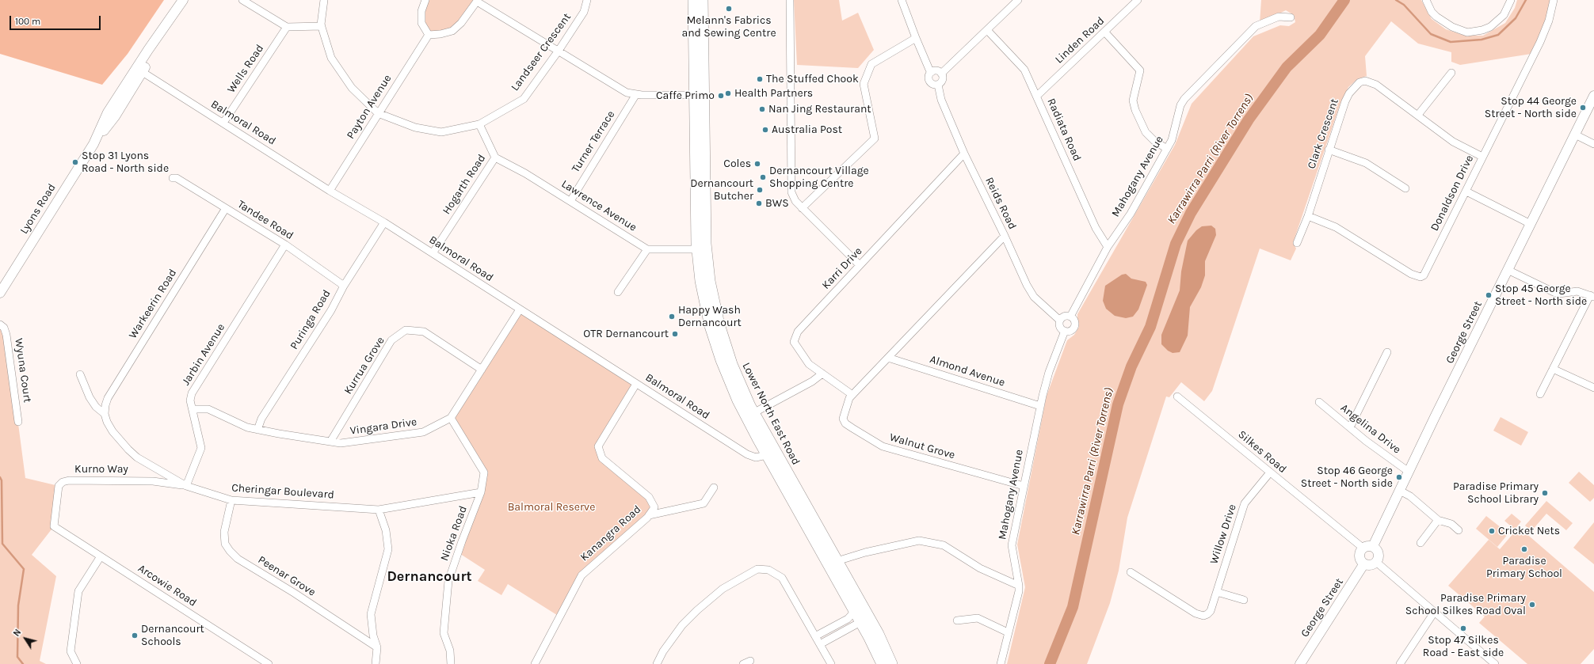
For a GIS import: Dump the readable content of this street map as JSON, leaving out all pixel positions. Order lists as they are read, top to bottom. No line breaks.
{"streets":{"main road":["Lower North East Road"],"street":["Linden Road","Landseer Crescent","Wells Road","Payton Avenue","Balmoral Road","Radiata Road","Clark Crescent","Turner Terrace","Mahogany Avenue","Hogarth Road","Donaldson Drive","Reids Road","Lawrence Avenue","Lyons Road","Tandee Road","Karri Drive","Warkeerin Road","Puringa Road","George Street","Jarbin Avenue","Kurrua Grove","Wyuna Court","Almond Avenue","Vingara Drive","Angelina Drive","Walnut Grove","Silkes Road","Kurno Way","Cheringar Boulevard","Nioka Road","Kanangra Road","Willow Drive","Peenar Grove","Arcowie Road"]},"crossings":[["Linden Road","Radiata Road"],["Landseer Crescent","Payton Avenue"],["Landseer Crescent","Hogarth Road"],["Wells Road","Balmoral Road"],["Payton Avenue","Balmoral Road"],["Balmoral Road","Hogarth Road"],["Balmoral Road","Lyons Road"],["Balmoral Road","Puringa Road"],["Balmoral Road","Lower North East Road"],["Balmoral Road","Kanangra Road"],["Radiata Road","Mahogany Avenue"],["Clark Crescent","Donaldson Drive"],["Turner Terrace","Lawrence Avenue"],["Mahogany Avenue","Reids Road"],["Mahogany Avenue","Almond Avenue"],["Mahogany Avenue","Walnut Grove"],["Hogarth Road","Lawrence Avenue"],["Reids Road","Karri Drive"],["Tandee Road","Warkeerin Road"],["Tandee Road","Puringa Road"],["Tandee Road","Jarbin Avenue"],["Karri Drive","Walnut Grove"],["Warkeerin Road","Cheringar Boulevard"],["Puringa Road","Vingara Drive"],["George Street","Angelina Drive"],["George Street","Silkes Road"],["Jarbin Avenue","Vingara Drive"],["Jarbin Avenue","Kurno Way"],["Jarbin Avenue","Cheringar Boulevard"],["Kurrua Grove","Vingara Drive"],["Vingara Drive","Nioka Road"],["Silkes Road","Willow Drive"],["Kurno Way","Cheringar Boulevard"],["Kurno Way","Arcowie Road"],["Cheringar Boulevard","Nioka Road"],["Cheringar Boulevard","Peenar Grove"]],"districts":["Dernancourt"],"water":["Karrawirra Parri (River Torrens)"],"parks":["Balmoral Reserve"],"places":["Melann's Fabrics and Sewing Centre","The Stuffed Chook","Health Partners","Caffe Primo","Stop 44 George Street - North side","Nan Jing Restaurant","Australia Post","Stop 31 Lyons Road - North side","Coles","Dernancourt Village Shopping Centre","Dernancourt Butcher","BWS","Stop 45 George Street - North side","Happy Wash Dernancourt","OTR Dernancourt","Stop 46 George Street - North side","Paradise Primary School Library","Cricket Nets","Paradise Primary School","Paradise Primary School Silkes Road Oval","Stop 47 Silkes Road - East side","Dernancourt Schools"],"scale_bar":"100 m","north":"top left"}
